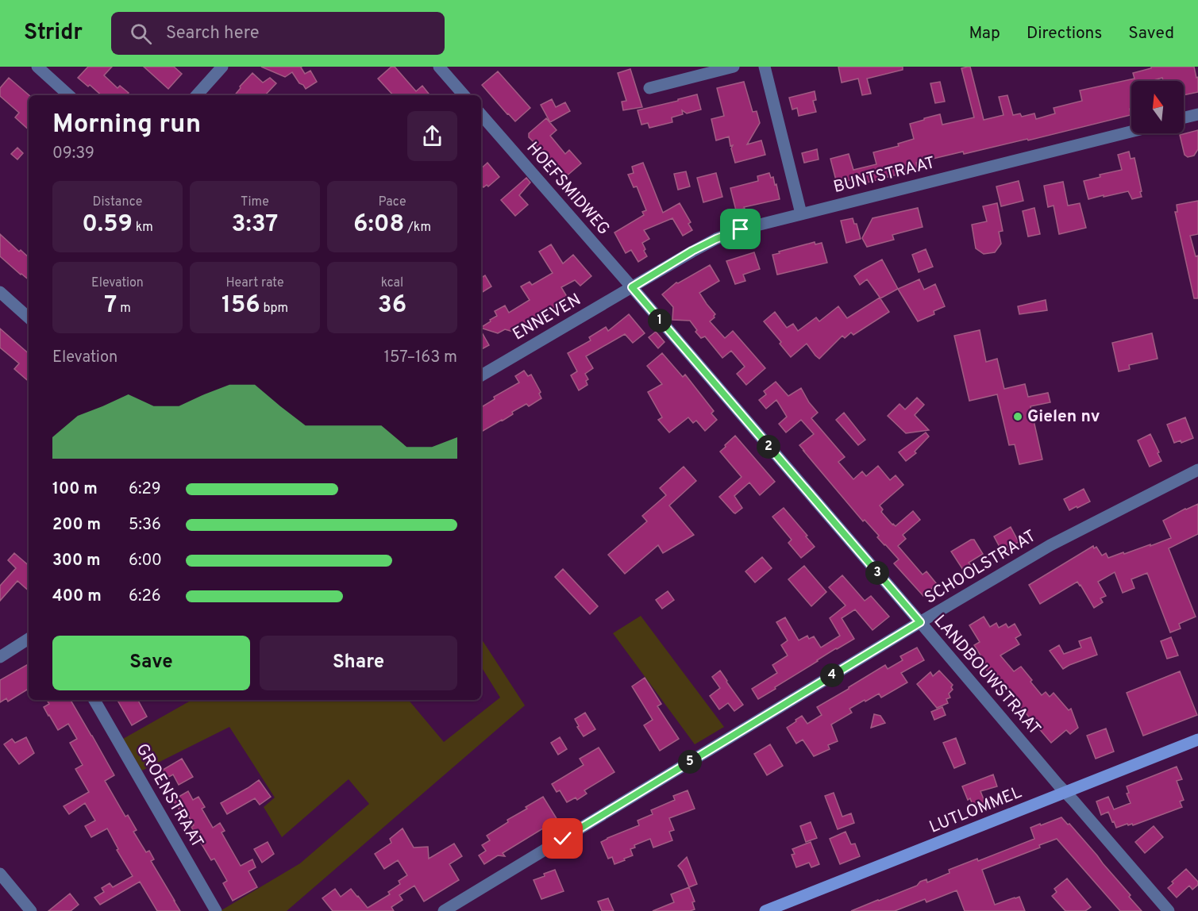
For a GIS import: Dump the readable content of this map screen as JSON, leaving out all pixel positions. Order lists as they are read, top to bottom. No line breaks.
{"streets":{"main road":["LUTLOMMEL"],"street":["BUNTSTRAAT","HOEFSMIDWEG","ENNEVEN","SCHOOLSTRAAT","LANDBOUWSTRAAT","GROENSTRAAT"]},"crossings":[["BUNTSTRAAT","HOEFSMIDWEG"],["BUNTSTRAAT","ENNEVEN"],["BUNTSTRAAT","LANDBOUWSTRAAT"],["HOEFSMIDWEG","ENNEVEN"],["HOEFSMIDWEG","LANDBOUWSTRAAT"],["ENNEVEN","LANDBOUWSTRAAT"],["SCHOOLSTRAAT","LANDBOUWSTRAAT"],["LANDBOUWSTRAAT","LUTLOMMEL"]],"places":["Gielen nv"],"north":"top","page":{"header":"Stridr","search":"Search here","nav":["Map","Directions","Saved"],"heading":["Morning run","09:39"],"stats":[["Distance","0.59 km"],["Time","3:37"],["Pace","6:08 /km"],["Elevation","7 m"],["Heart rate","156 bpm"],["kcal","36"]],"pins":["1","2","3","4","5"],"chart":["Elevation","157–163 m"],"list":[{"name":"100 m","note":"6:29"},{"name":"200 m","note":"5:36"},{"name":"300 m","note":"6:00"},{"name":"400 m","note":"6:26"}],"buttons":["Save","Share"]}}
